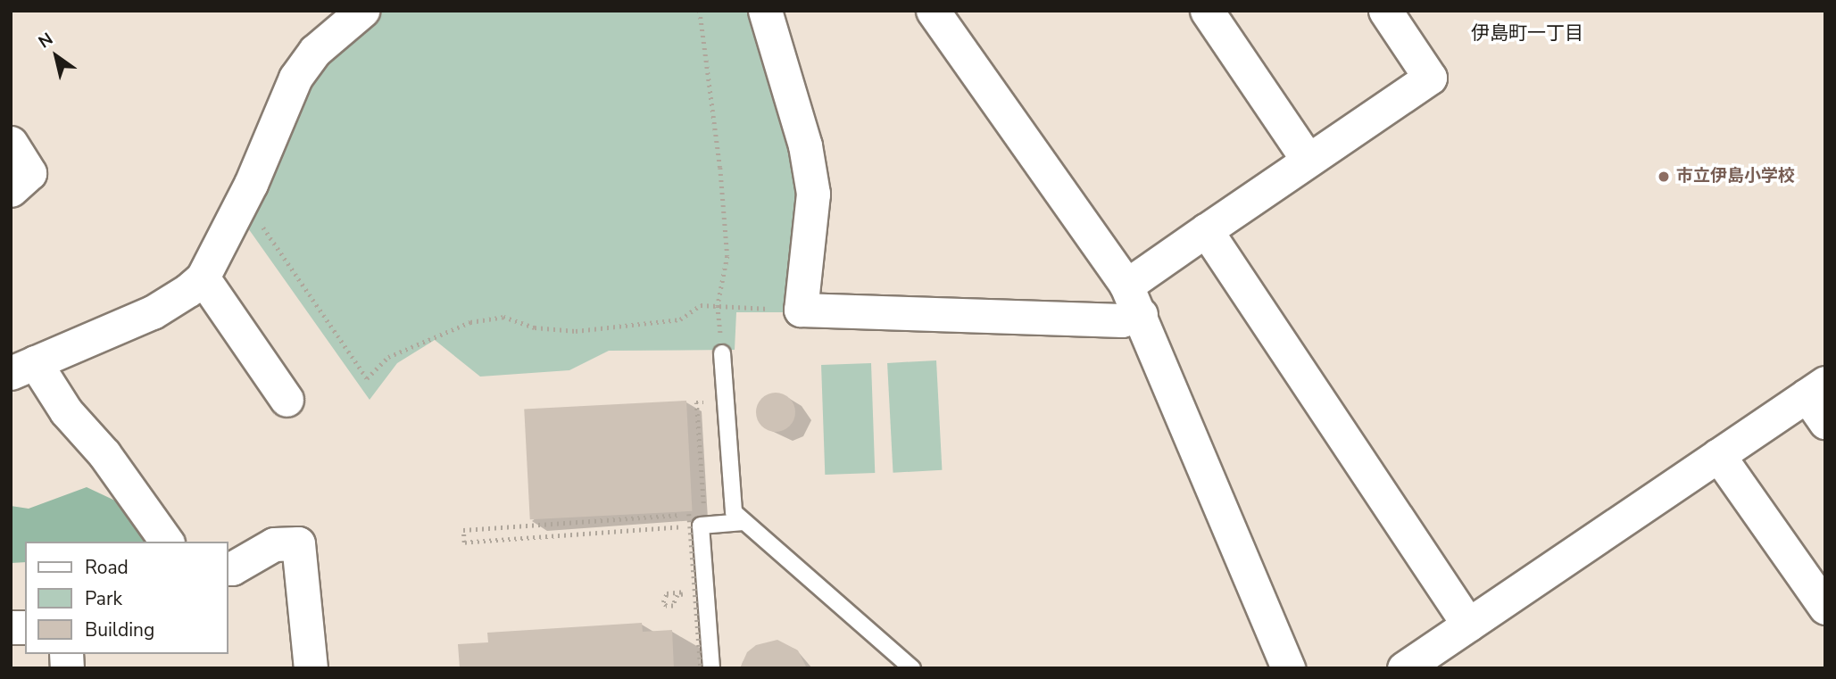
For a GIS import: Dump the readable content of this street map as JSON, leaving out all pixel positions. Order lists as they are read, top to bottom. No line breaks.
{"districts":["伊島町一丁目"],"places":["市立伊島小学校"],"legend":["Road","Park","Building"],"north":"top left"}
